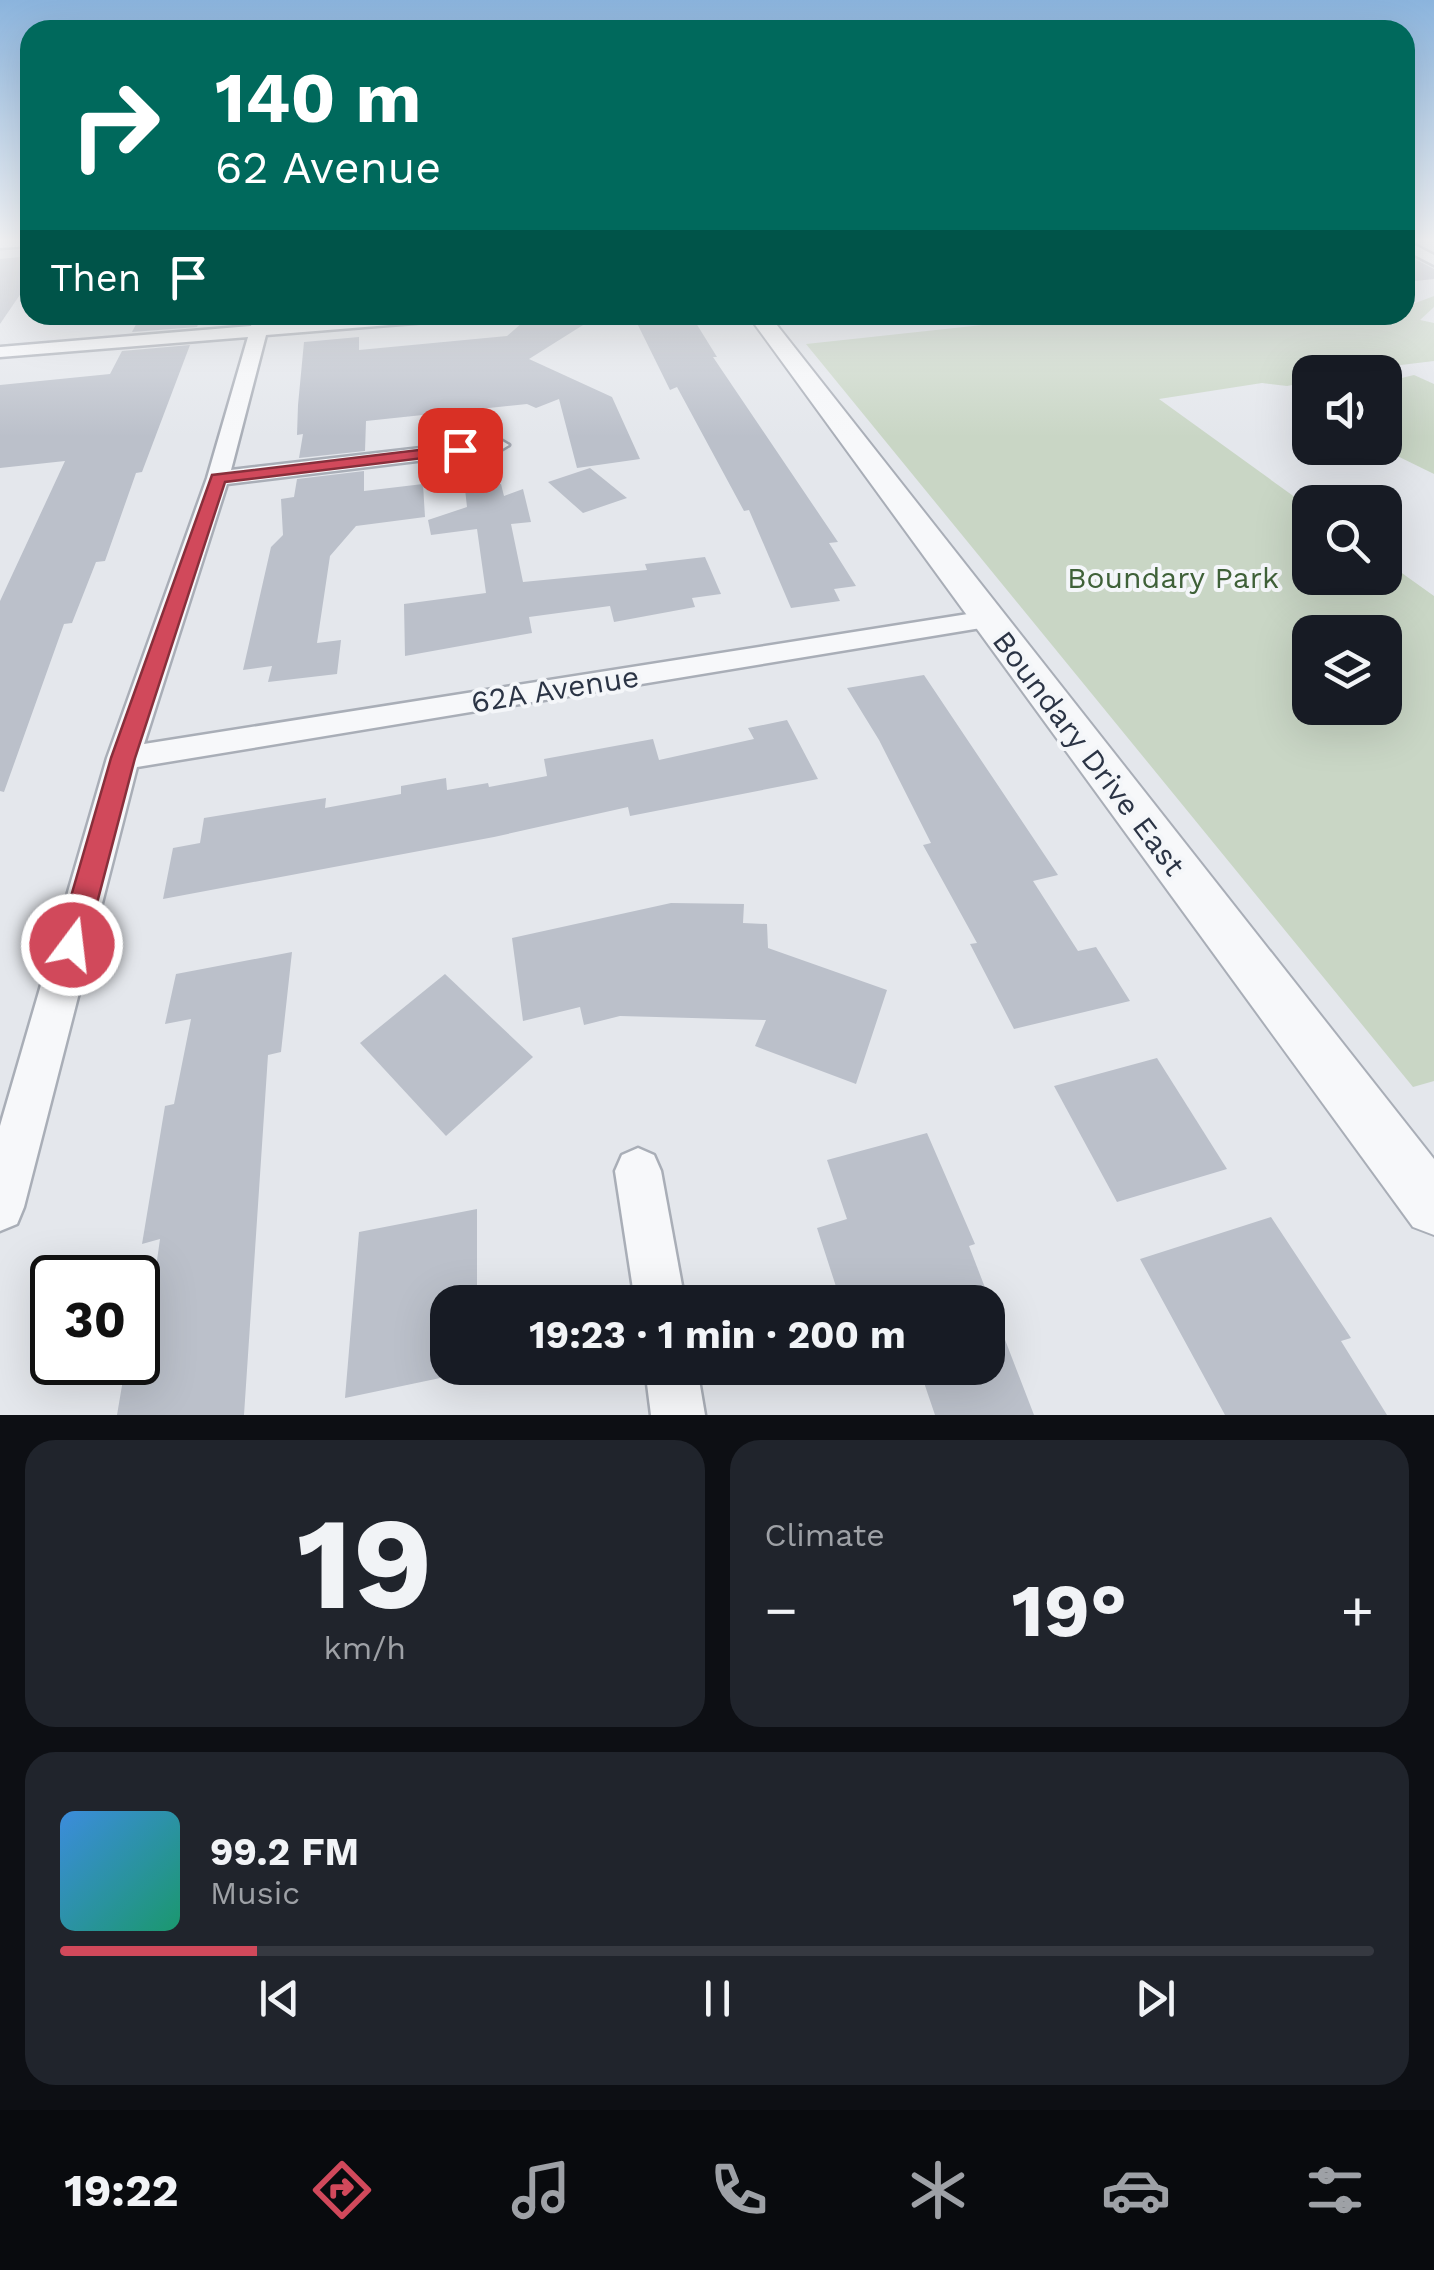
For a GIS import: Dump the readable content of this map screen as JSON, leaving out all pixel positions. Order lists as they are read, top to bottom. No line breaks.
{"streets":{"street":["62A Avenue","Boundary Drive East"]},"crossings":[["62A Avenue","Boundary Drive East"]],"parks":["Boundary Park"],"page":{"turn":["140 m","62 Avenue"],"then":"Then","limit":"30","trip":"19:23 · 1 min · 200 m","tile":[["19","km/h"],"Climate"],"heat":["−","19°","+"],"song":["99.2 FM","Music"],"tabs":"19:22"}}
